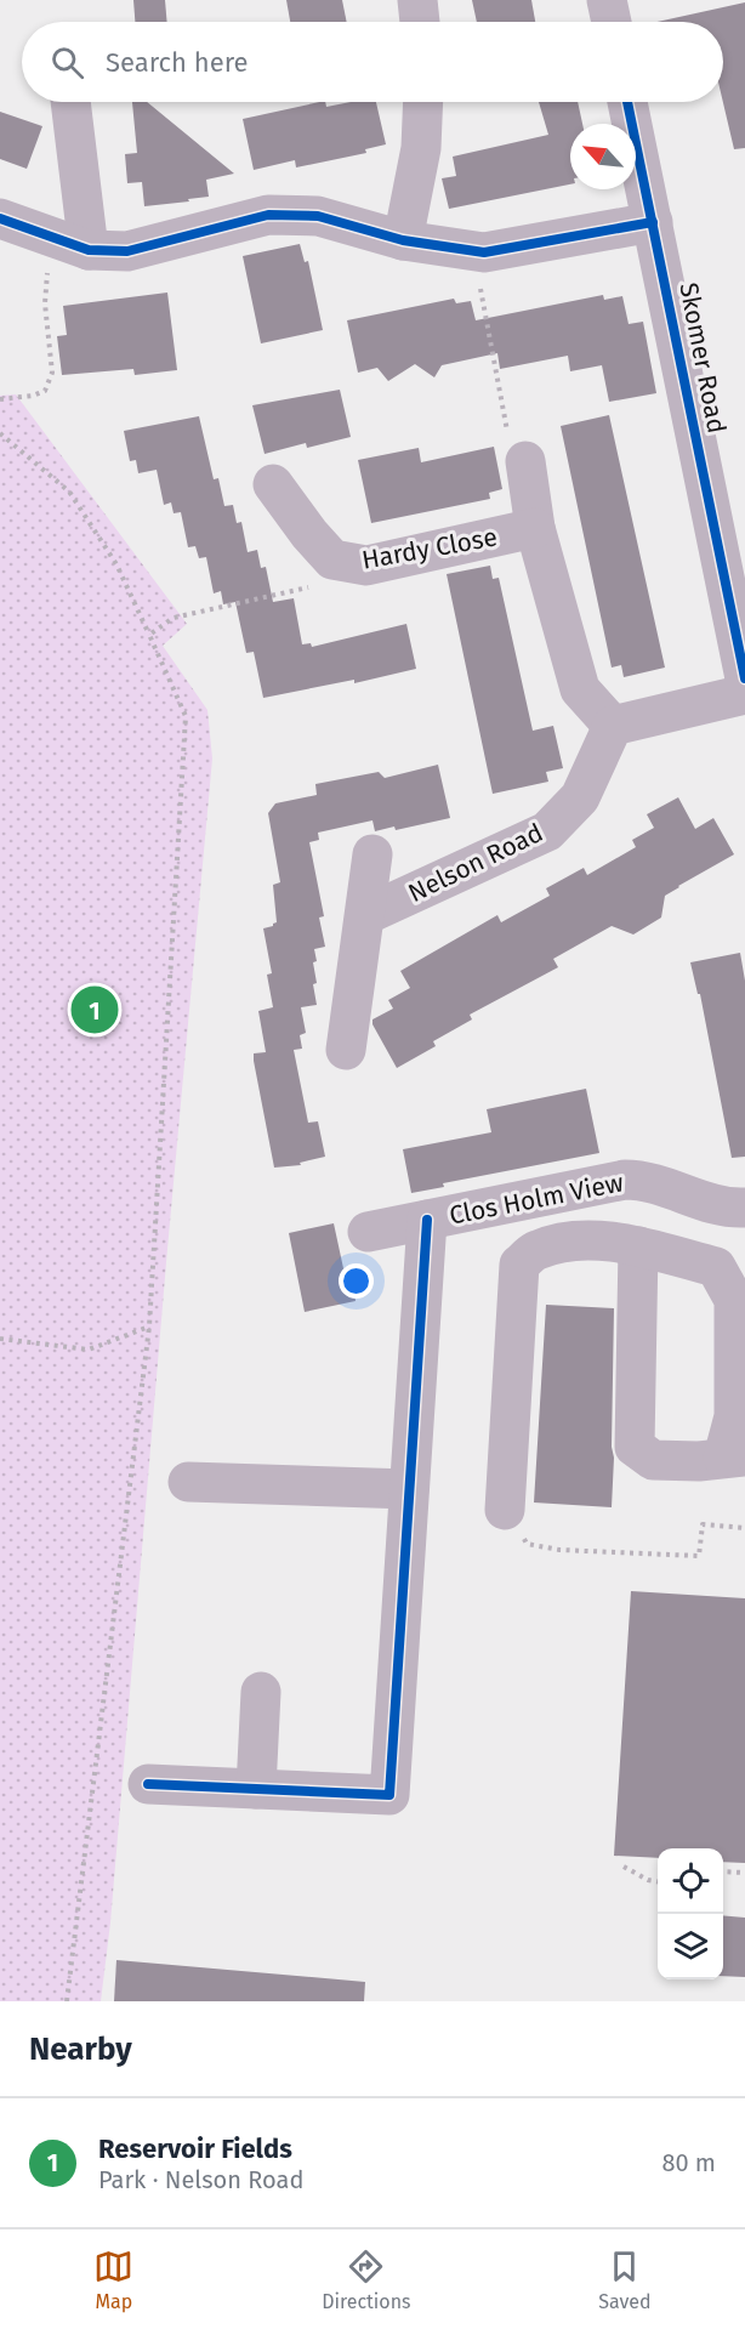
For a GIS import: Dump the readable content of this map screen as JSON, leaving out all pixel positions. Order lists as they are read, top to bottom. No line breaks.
{"streets":{"street":["Skomer Road","Hardy Close","Nelson Road","Clos Holm View"]},"north":"top left","page":{"search":"Search here","pins":"1","heading":"Nearby","list":[{"mark":"1","name":"Reservoir Fields","note":"Park · Nelson Road","value":"80 m"}],"nav":["Map","Directions","Saved"]}}
